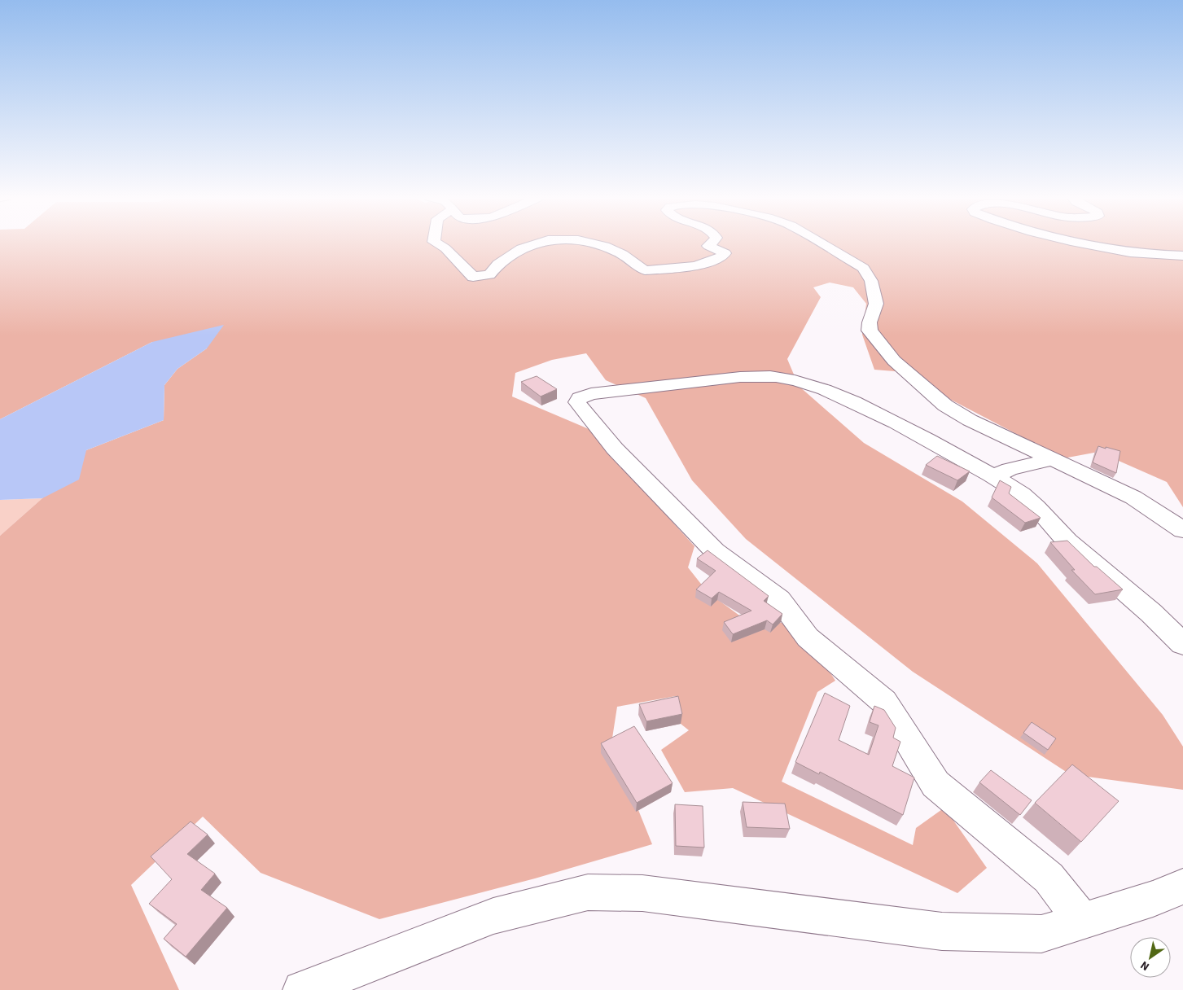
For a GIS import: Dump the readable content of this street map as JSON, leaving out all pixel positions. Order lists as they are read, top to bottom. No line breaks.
{"north":"bottom left"}
